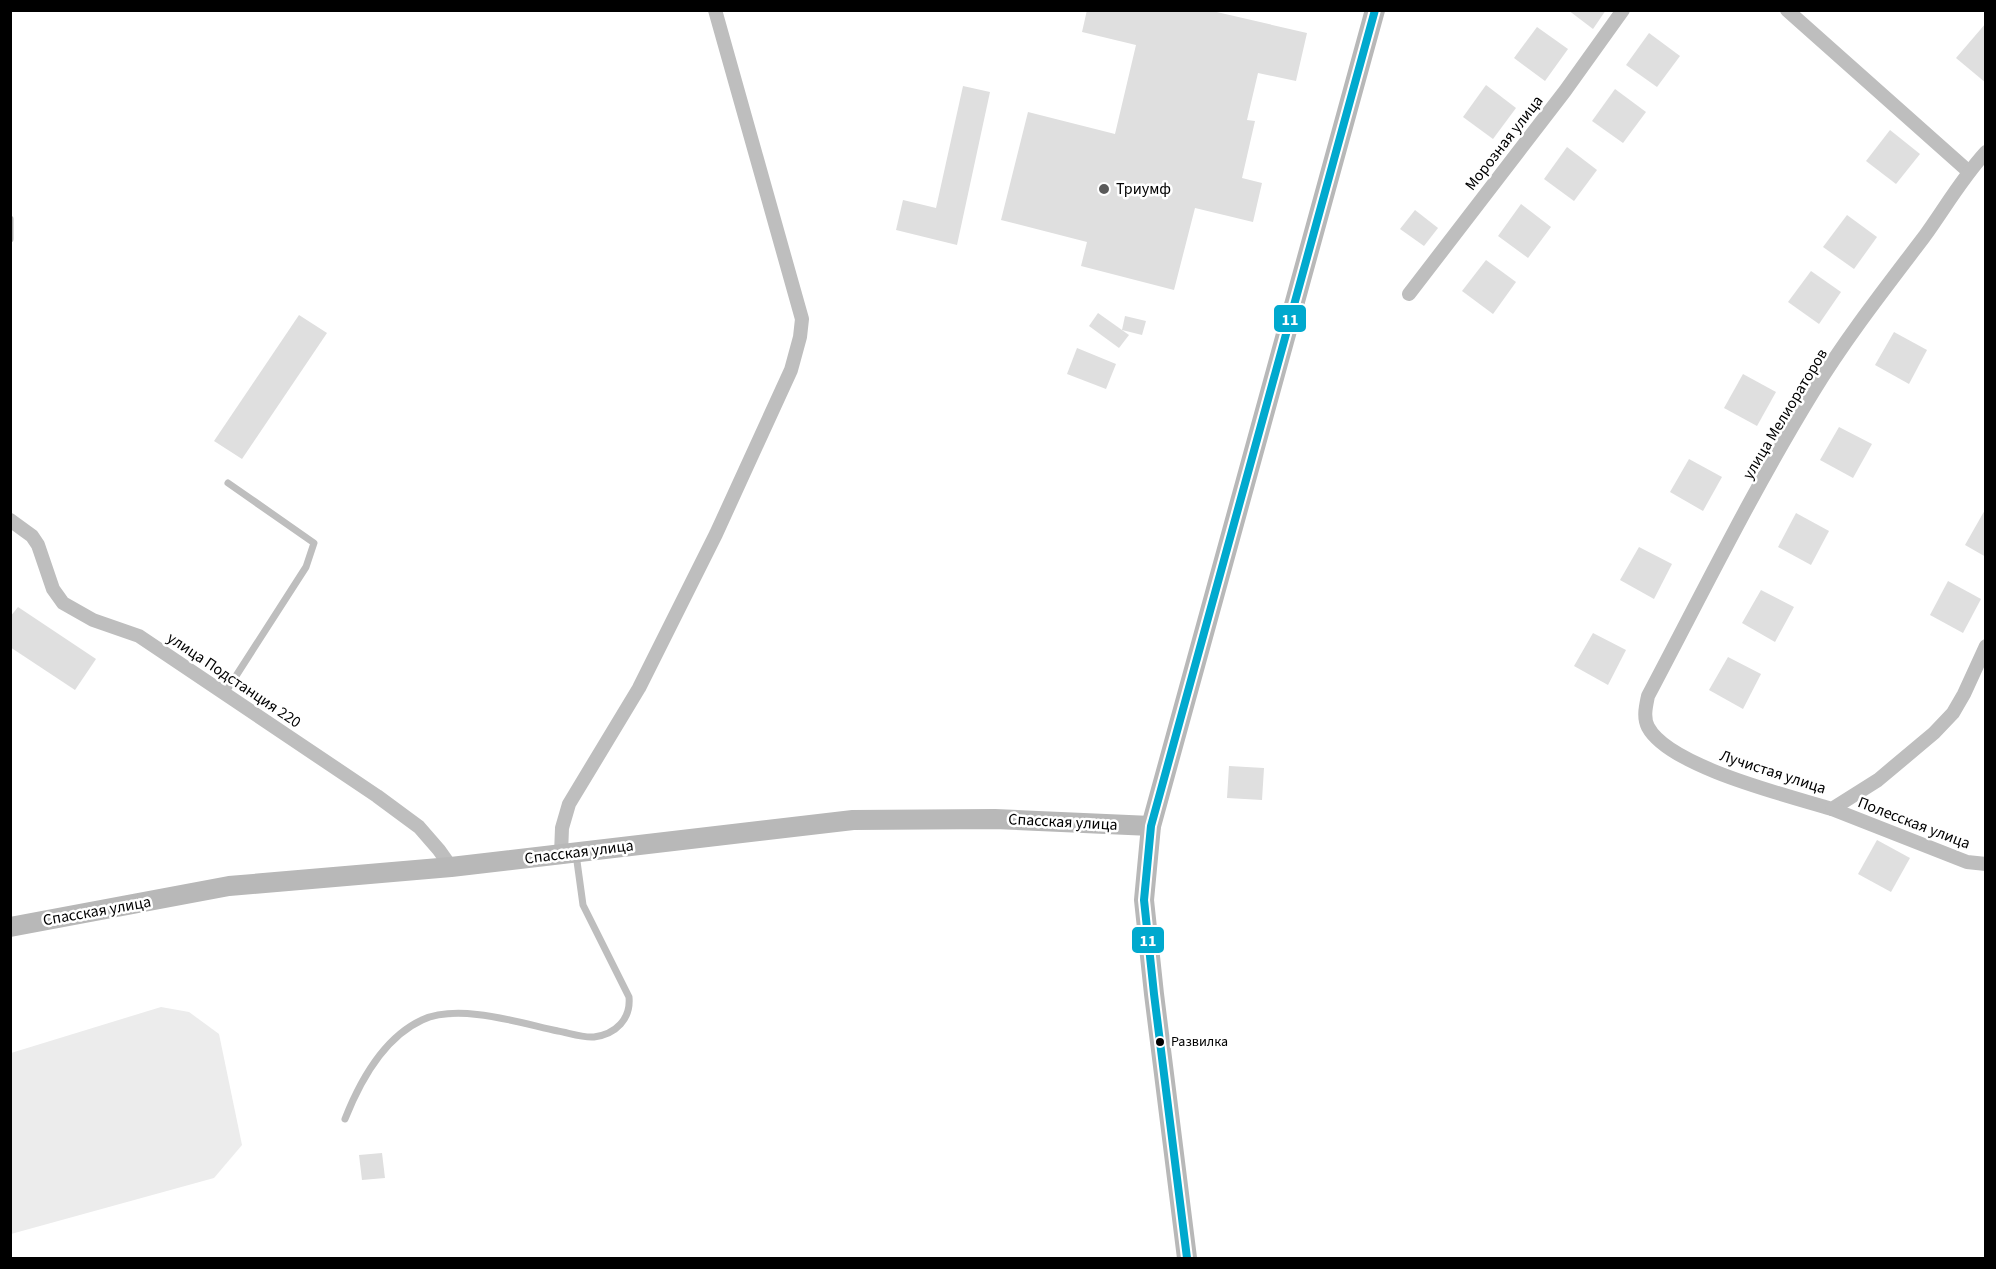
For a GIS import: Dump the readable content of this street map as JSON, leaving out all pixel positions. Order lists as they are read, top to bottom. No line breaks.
{"streets":{"street":["Морозная улица","улица Мелиораторов","улица Подстанция 220","Лучистая улица","Спасская улица","Полесская улица"]},"crossings":[["улица Мелиораторов","Лучистая улица"],["улица Подстанция 220","Спасская улица"],["Лучистая улица","Полесская улица"]],"places":["Триумф","Развилка"],"lines":["transit line 11"]}
